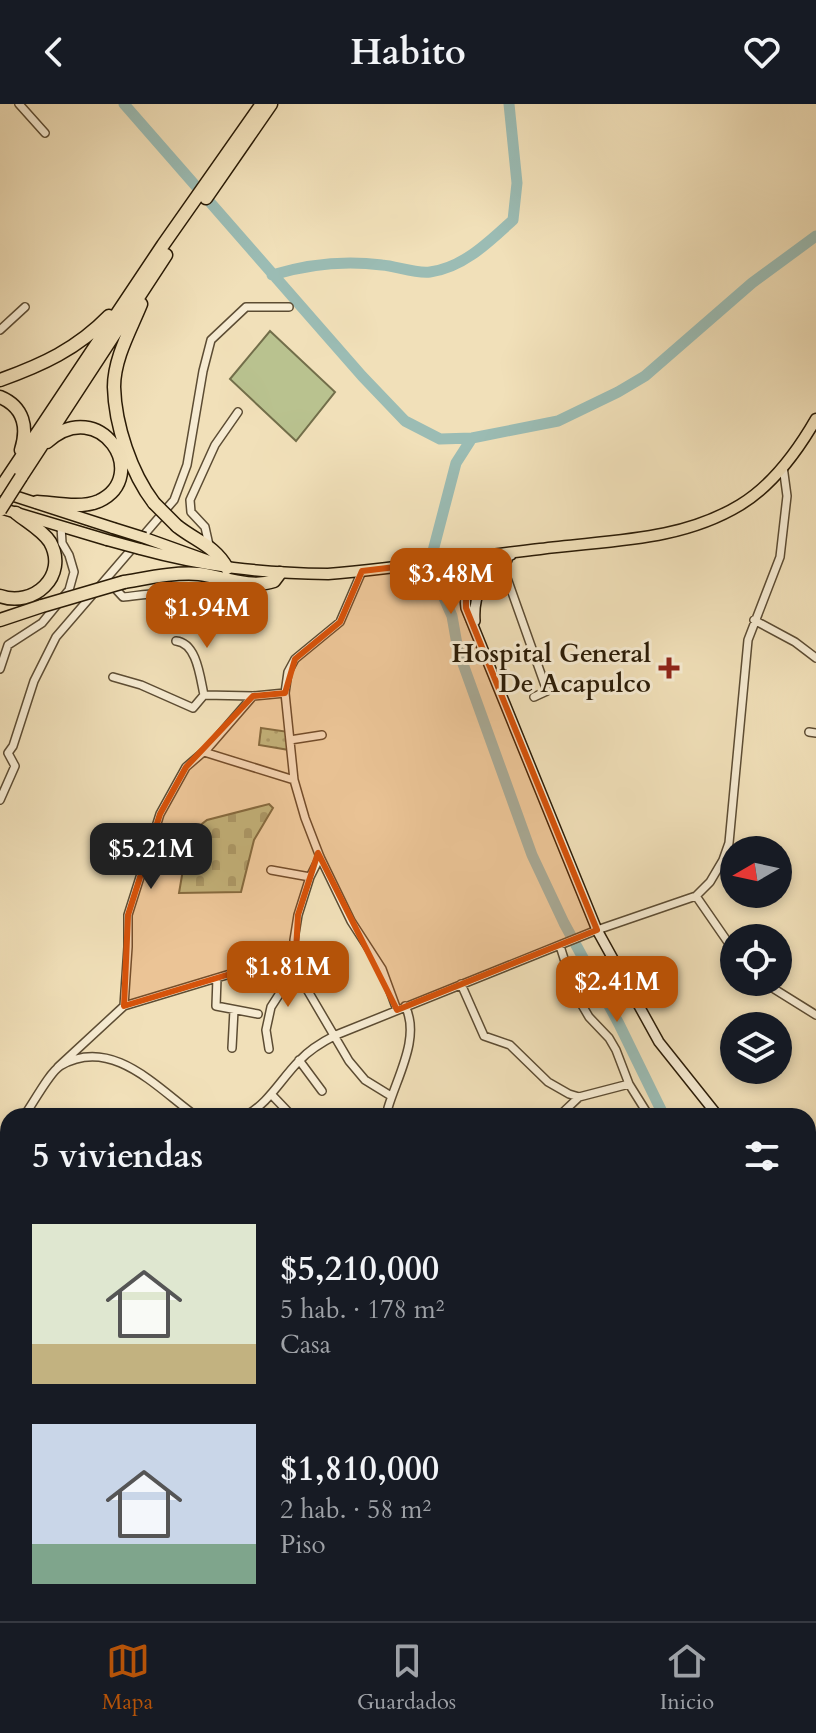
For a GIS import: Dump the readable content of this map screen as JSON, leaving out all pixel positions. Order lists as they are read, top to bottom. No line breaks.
{"places":{"health":["Hospital General De Acapulco"]},"north":"left","page":{"header":"Habito","price":["$3.48M","$1.94M","$5.21M","$1.81M","$2.41M"],"heading":"5 viviendas","list":[{"name":"$5,210,000","note":"5 hab. · 178 m² · Casa"},{"name":"$1,810,000","note":"2 hab. · 58 m² · Piso"}],"tabs":["Mapa","Guardados","Inicio"]}}
